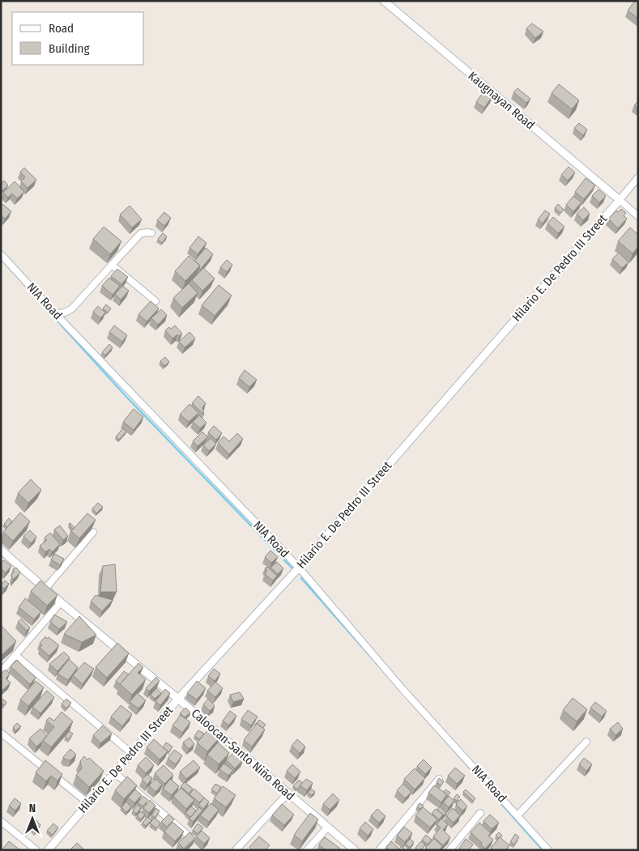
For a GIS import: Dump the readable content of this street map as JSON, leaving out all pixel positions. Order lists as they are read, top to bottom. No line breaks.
{"streets":{"street":["Kaugnayan Road","Hilario E. De Pedro III Street","NIA Road","Caloocan-Santo Niño Road"]},"crossings":[["Kaugnayan Road","Hilario E. De Pedro III Street"],["Hilario E. De Pedro III Street","NIA Road"],["Hilario E. De Pedro III Street","Caloocan-Santo Niño Road"]],"legend":["Road","Building"],"north":"top"}
